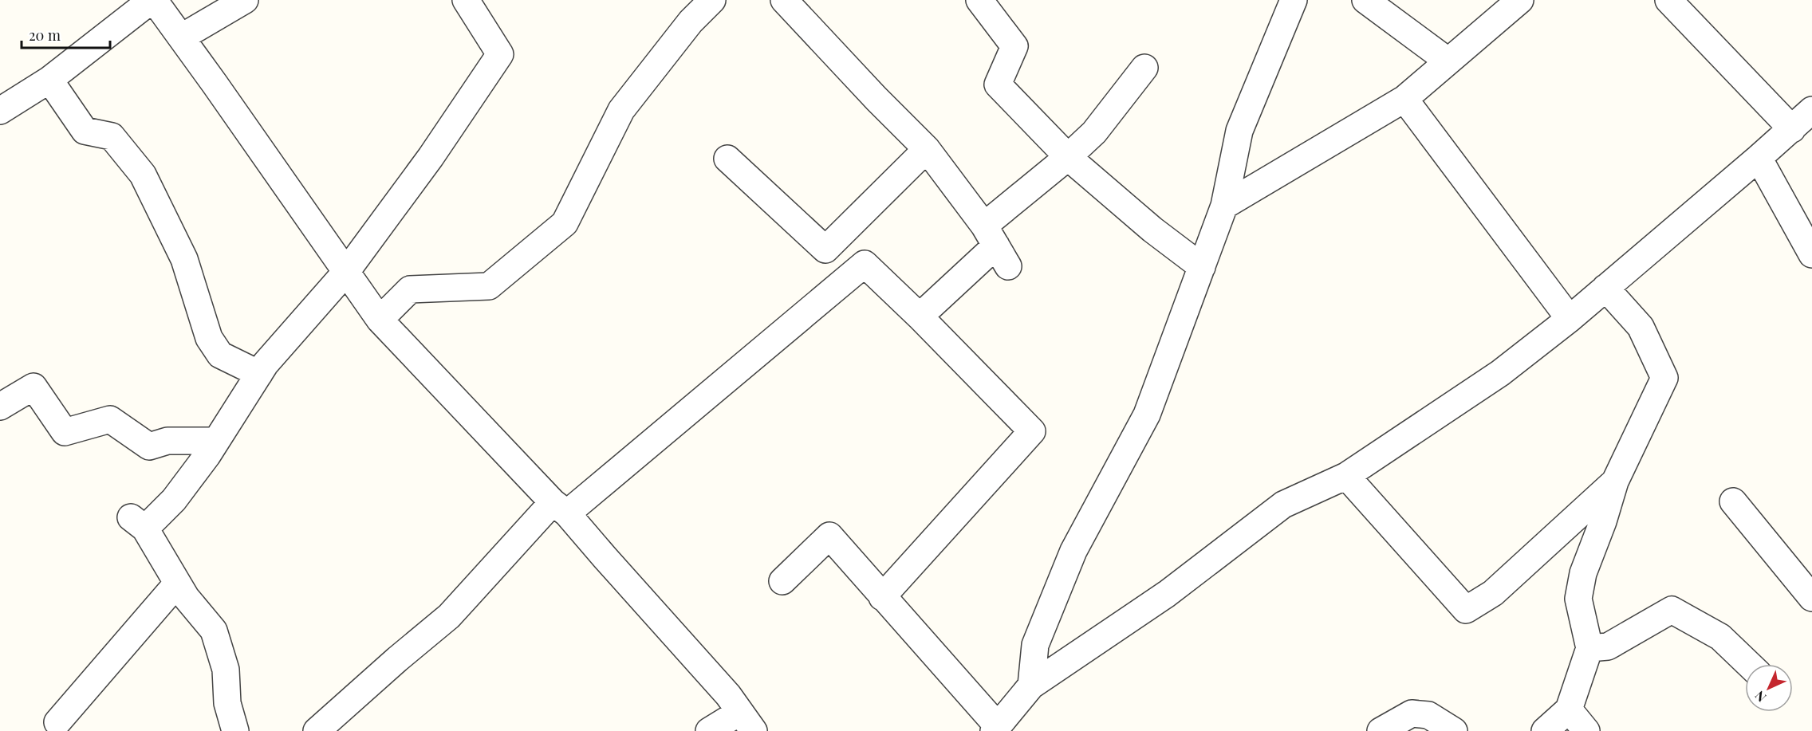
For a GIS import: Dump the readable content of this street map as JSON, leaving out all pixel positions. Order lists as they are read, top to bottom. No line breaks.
{"scale_bar":"20 m","north":"bottom left"}
